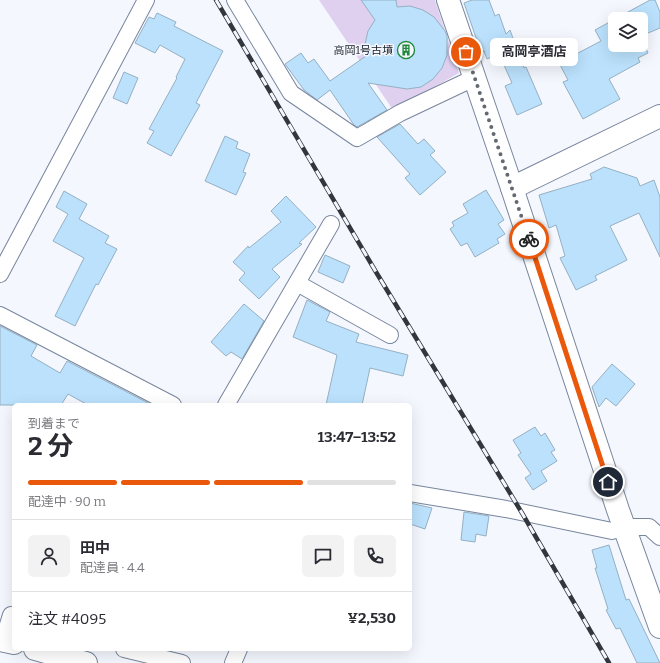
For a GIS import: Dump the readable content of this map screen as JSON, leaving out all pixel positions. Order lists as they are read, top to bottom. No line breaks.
{"places":{"building":["高岡1号古墳"],"other":["高岡亭酒店"]},"page":{"bubble":"高岡亭酒店","heading":["2 分","到着まで","13:47–13:52"],"panel":["田中","配達員 · 4.4","注文 #4095","¥2,530"],"bar":"配達中 · 90 m"}}
